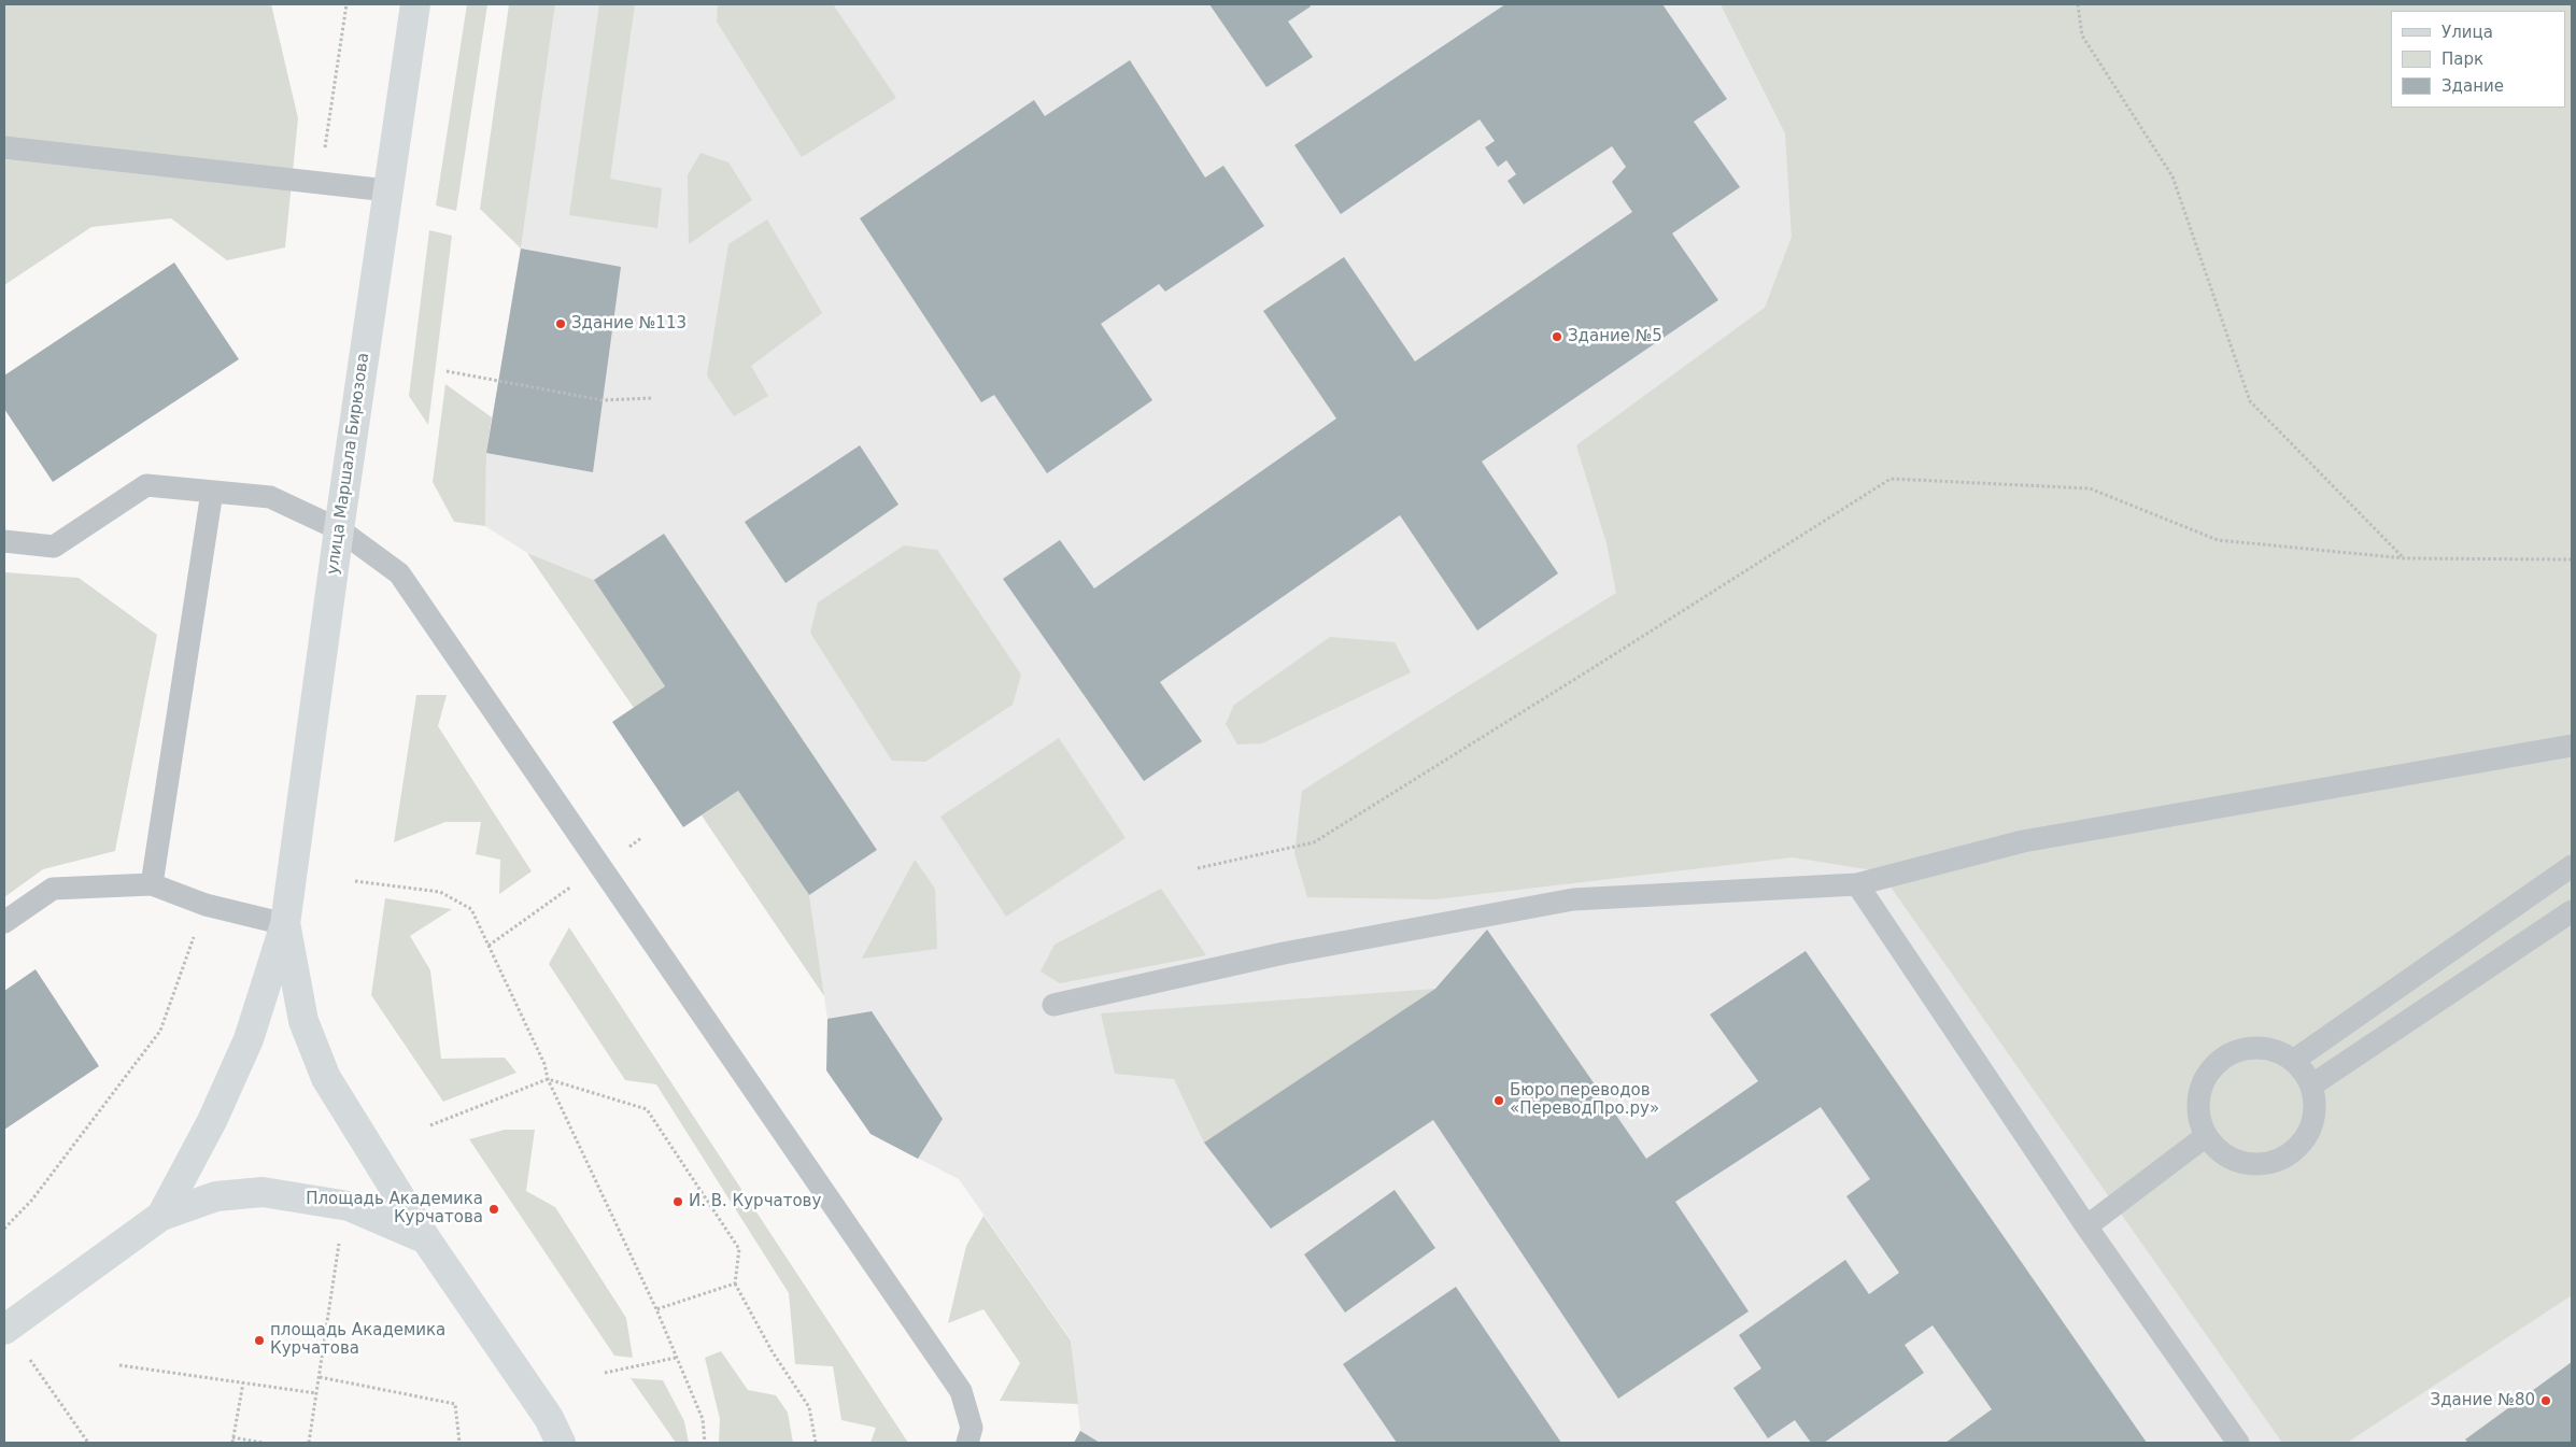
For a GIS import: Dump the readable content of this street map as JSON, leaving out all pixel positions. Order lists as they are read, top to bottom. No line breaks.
{"streets":{"main road":["улица Маршала Бирюзова"]},"places":["Здание №113","Здание №5","Бюро переводов «ПереводПро.ру»","И. В. Курчатову","Площадь Академика Курчатова","площадь Академика Курчатова","Здание №80"],"legend":["Улица","Парк","Здание"]}
